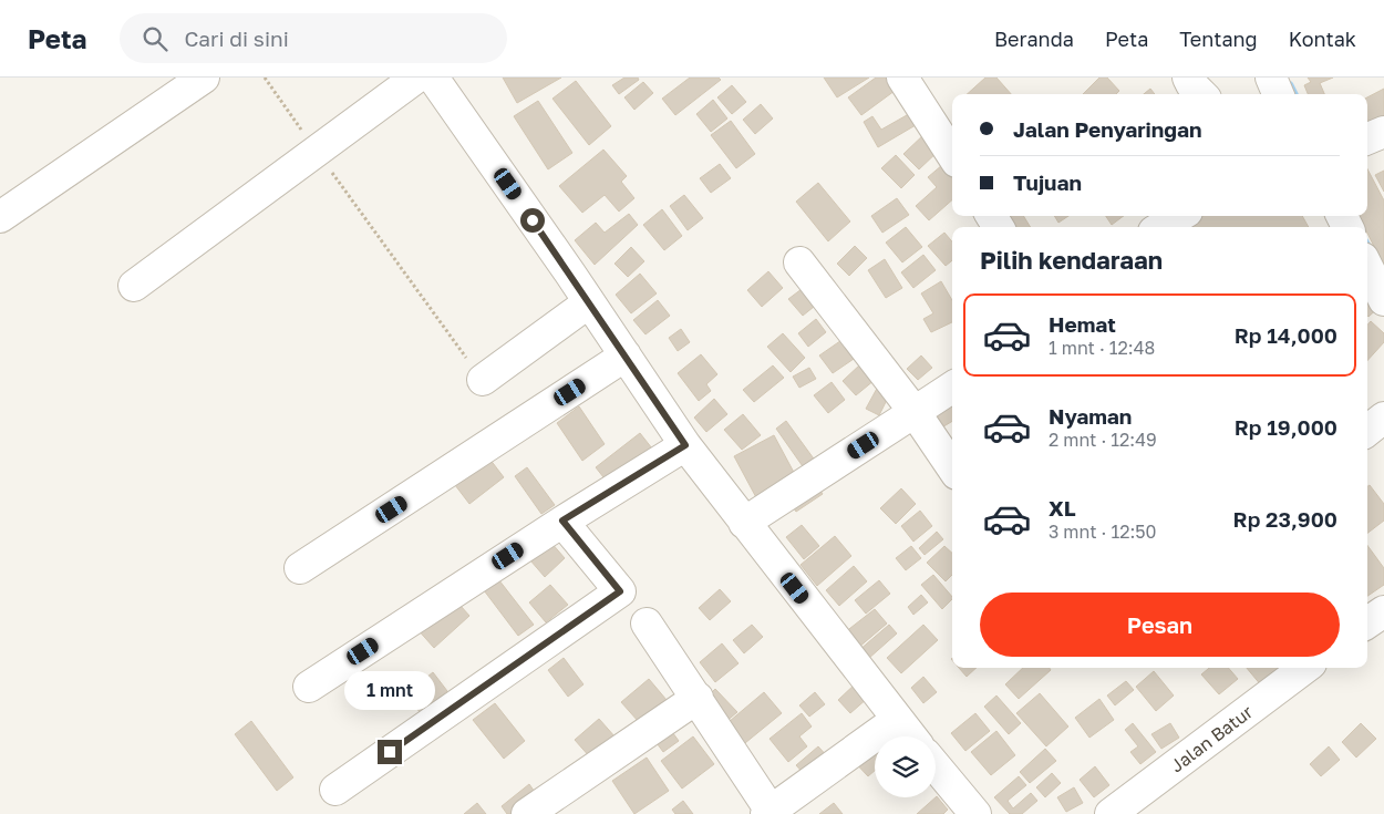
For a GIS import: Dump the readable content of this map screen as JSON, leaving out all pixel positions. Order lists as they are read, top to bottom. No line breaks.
{"streets":{"street":["Jalan Batur"]},"page":{"header":"Peta","search":"Cari di sini","nav":["Beranda","Peta","Tentang","Kontak"],"banner":["Jalan Penyaringan","Tujuan"],"heading":"Pilih kendaraan","list":[{"name":"Hemat","note":"1 mnt · 12:48","value":"Rp 14,000"},{"name":"Nyaman","note":"2 mnt · 12:49","value":"Rp 19,000"},{"name":"XL","note":"3 mnt · 12:50","value":"Rp 23,900"}],"buttons":"Pesan","bubble":"1 mnt"}}
